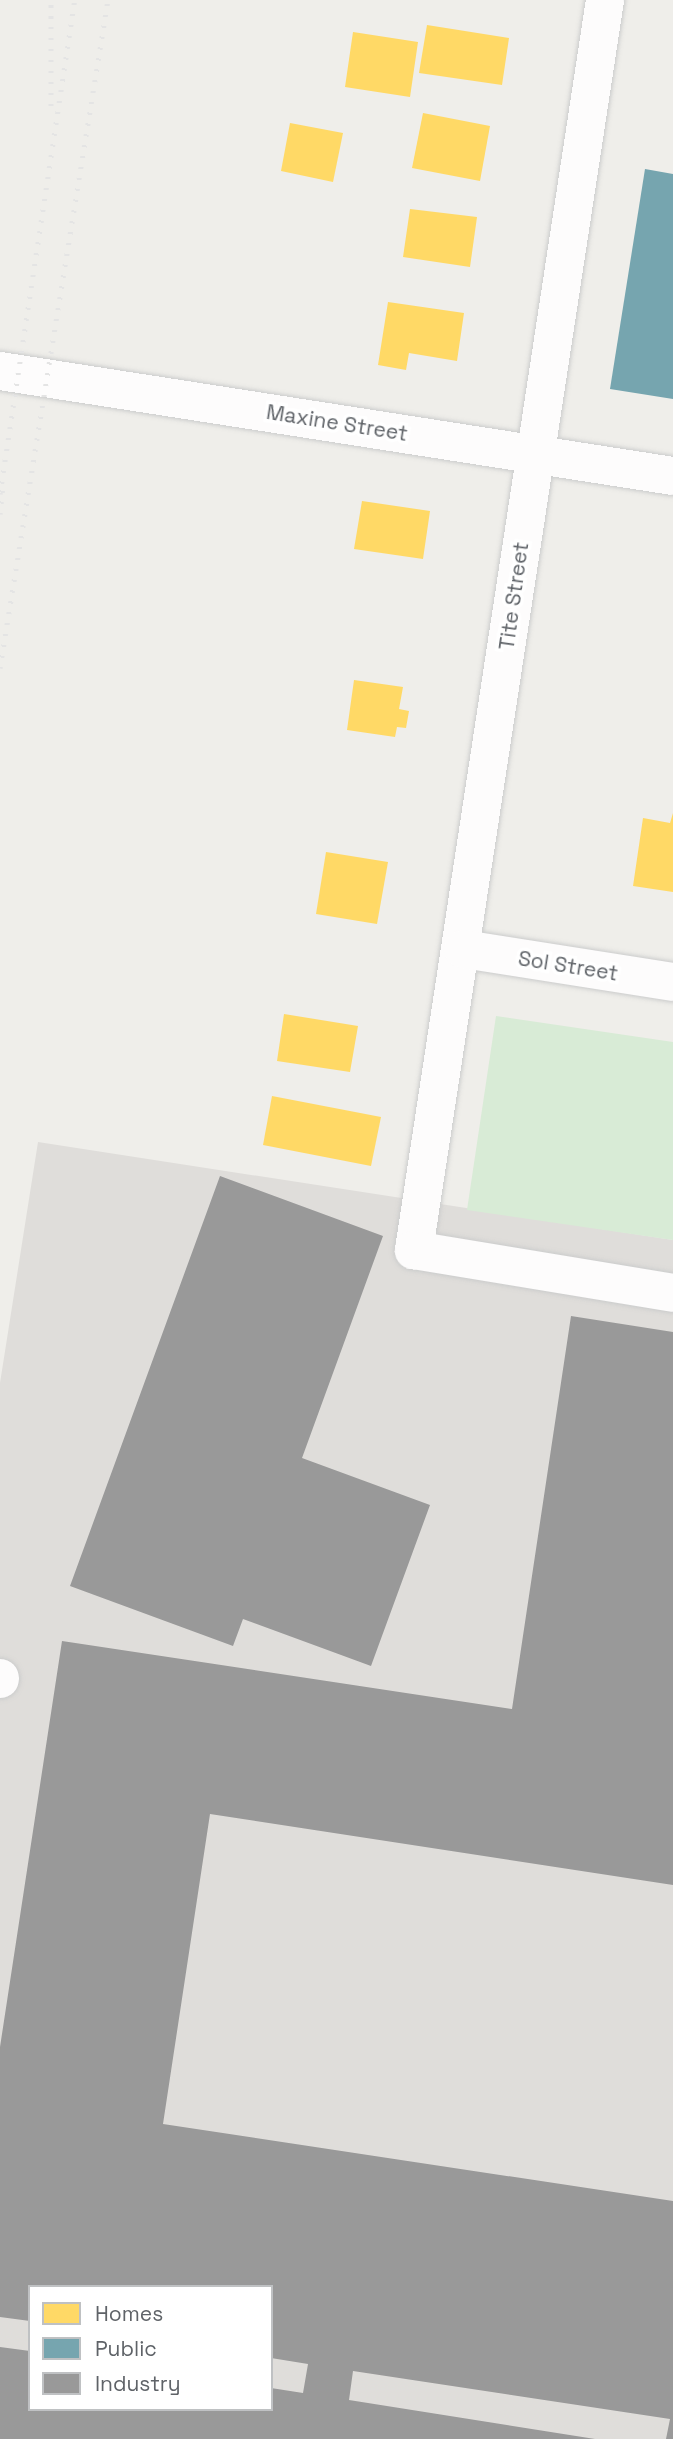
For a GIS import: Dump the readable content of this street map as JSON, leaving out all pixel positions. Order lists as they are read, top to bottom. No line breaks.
{"streets":{"street":["Maxine Street","Tite Street","Sol Street"]},"crossings":[["Maxine Street","Tite Street"],["Tite Street","Sol Street"]],"legend":["Homes","Public","Industry"]}
